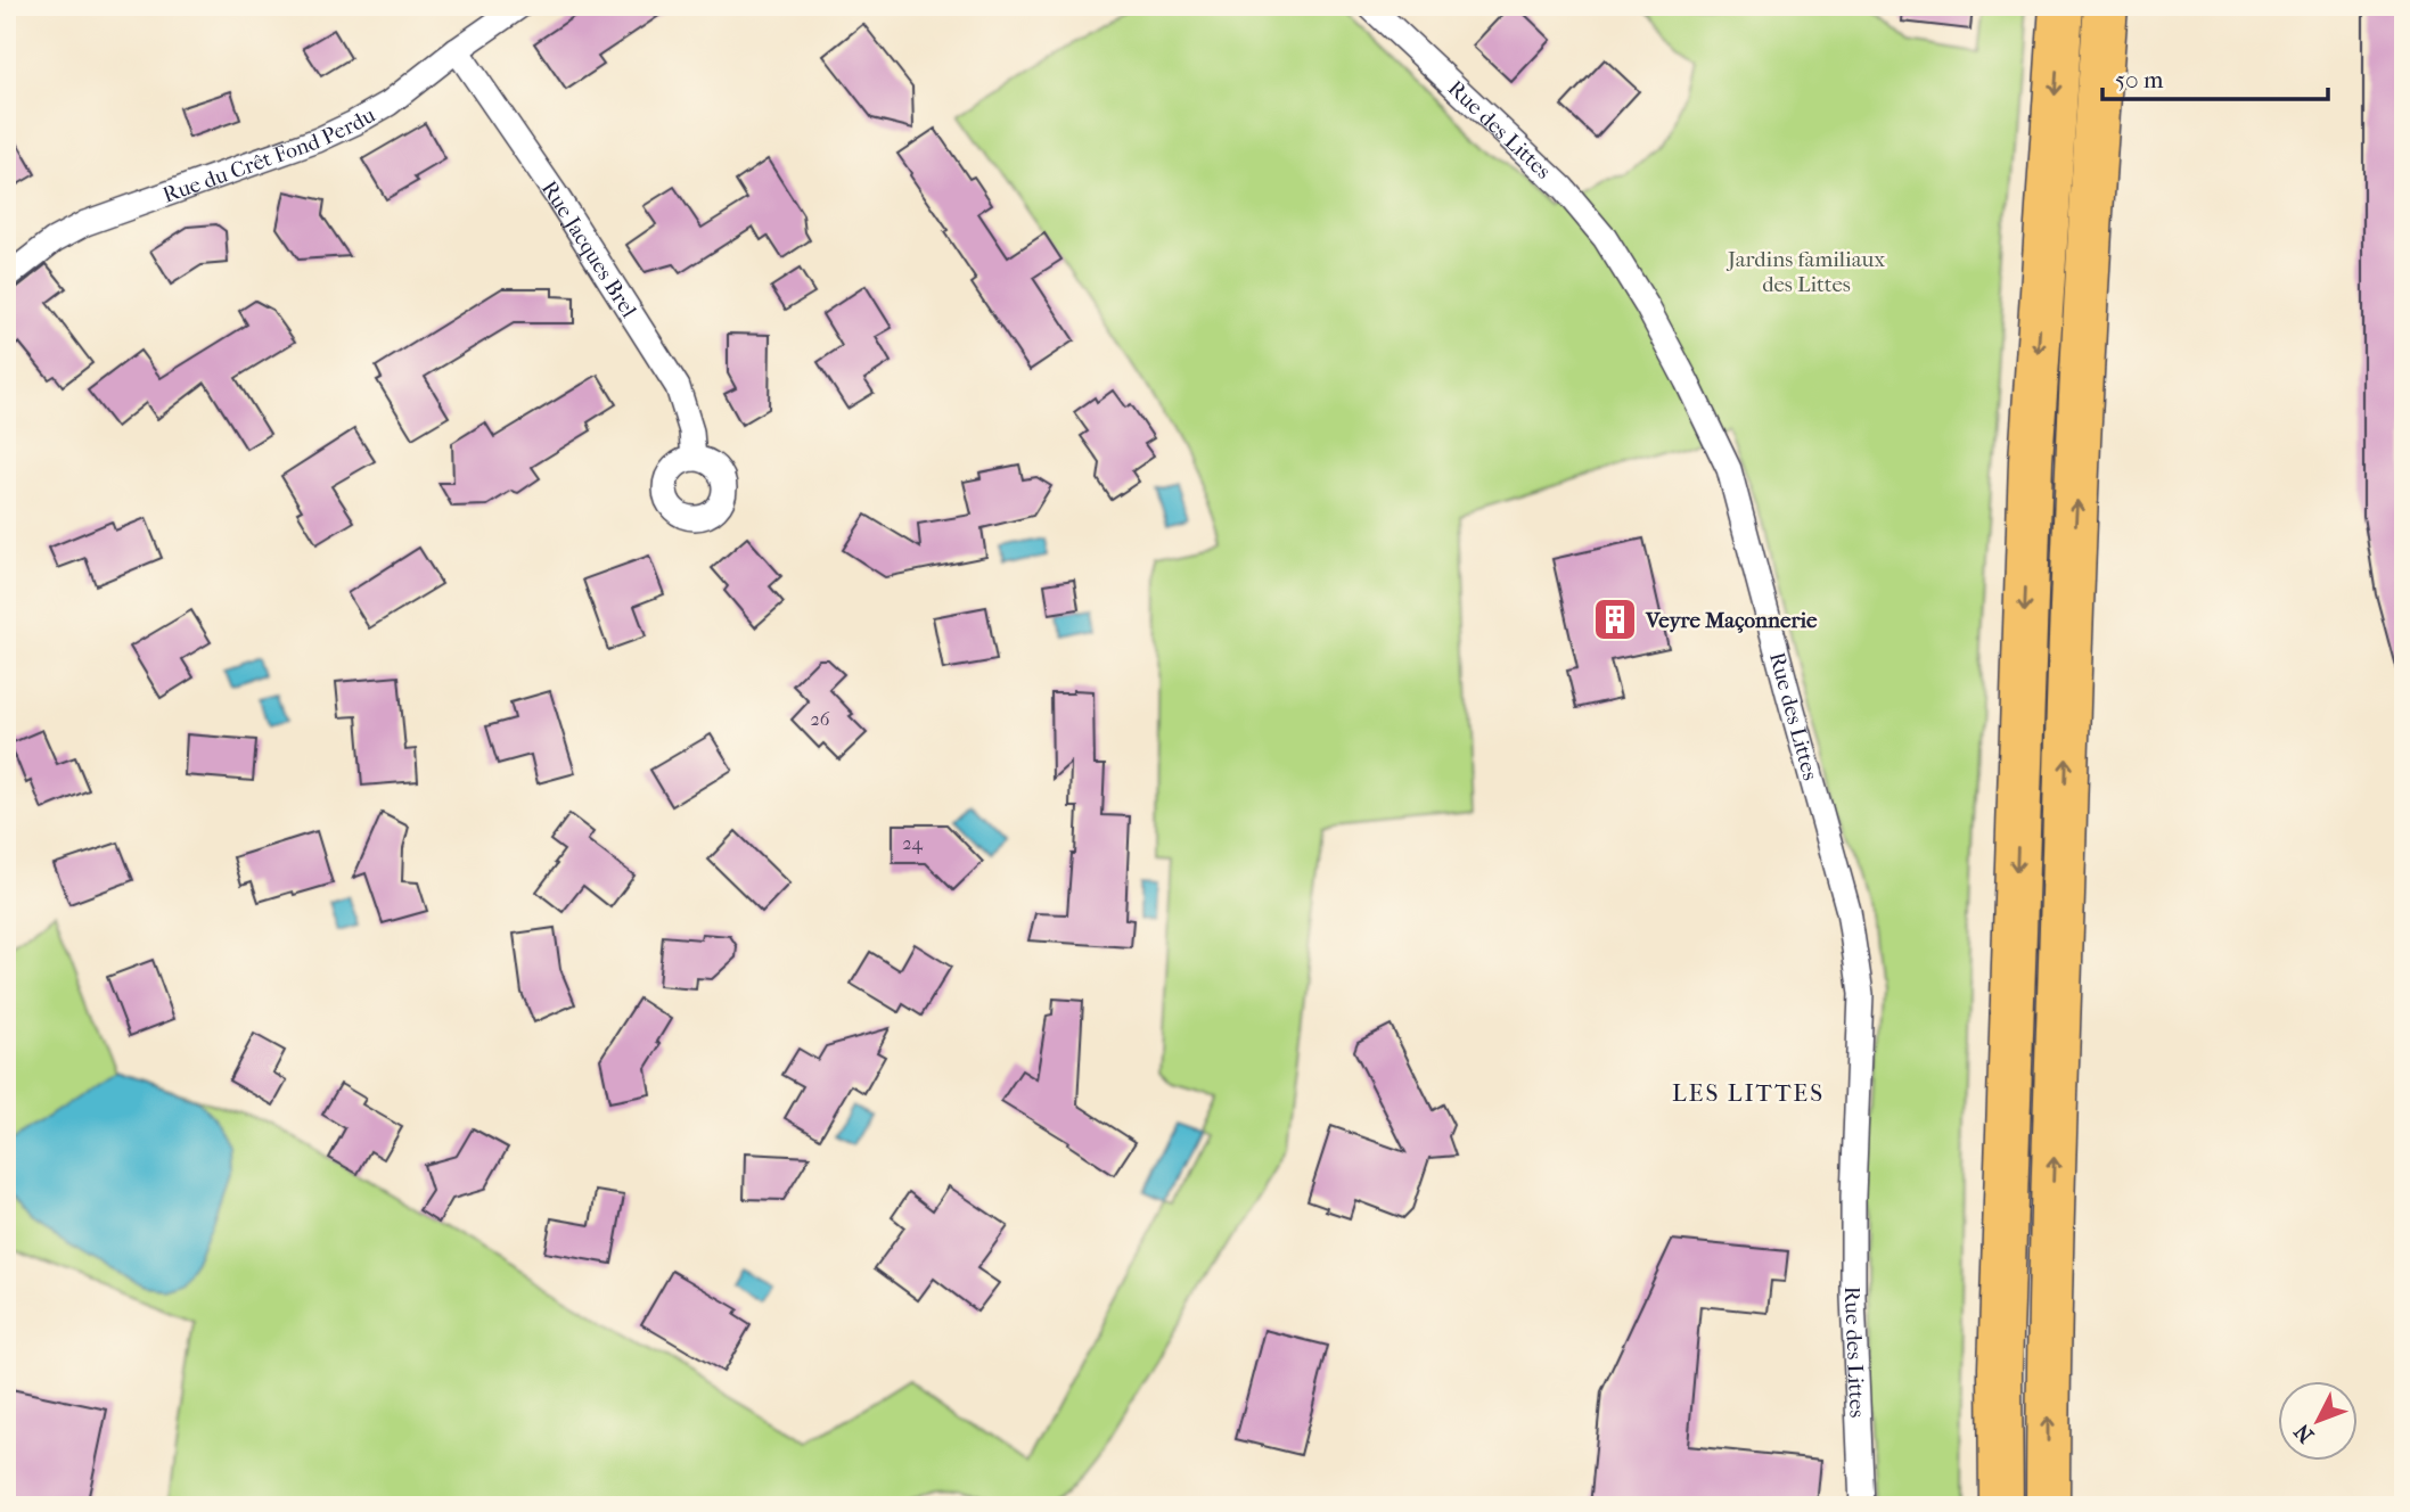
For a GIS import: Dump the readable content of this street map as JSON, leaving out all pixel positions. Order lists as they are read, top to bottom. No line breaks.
{"streets":{"street":["Rue des Littes","Rue du Crêt Fond Perdu","Rue Jacques Brel"]},"crossings":[["Rue du Crêt Fond Perdu","Rue Jacques Brel"]],"districts":["LES LITTES"],"parks":["Jardins familiaux des Littes"],"places":{"building":["Veyre Maçonnerie"]},"house_numbers":["26","24"],"scale_bar":"50 m","north":"bottom left"}
